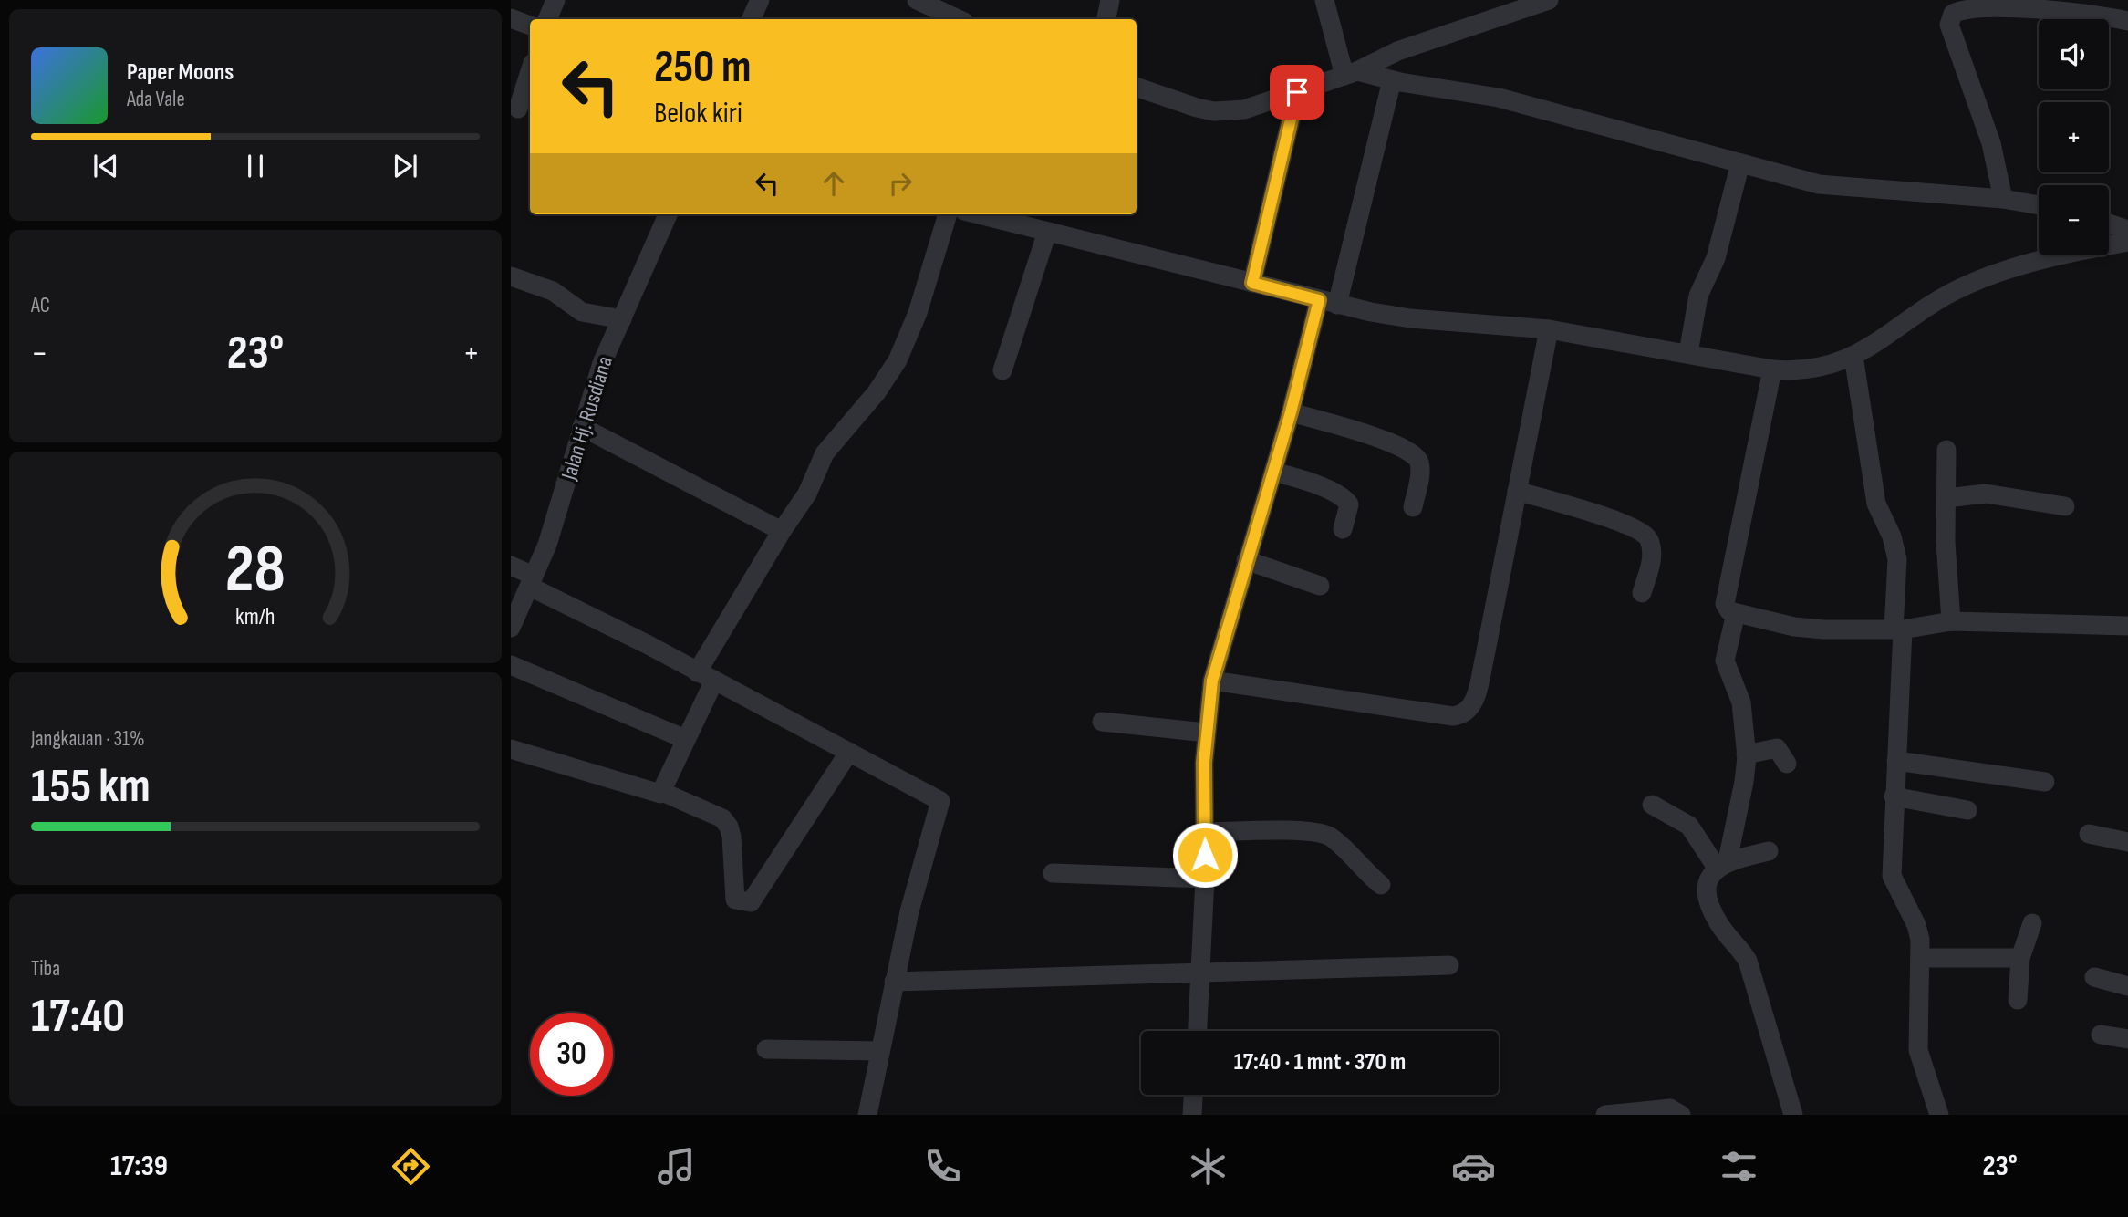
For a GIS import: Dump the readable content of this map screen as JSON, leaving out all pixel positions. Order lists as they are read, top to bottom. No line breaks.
{"streets":{"street":["Jalan Hj. Rusdiana"]},"page":{"map_buttons":["+","−"],"turn":["250 m","Belok kiri"],"song":["Paper Moons","Ada Vale"],"tile":["AC",["Jangkauan · 31%","155 km"],["Tiba","17:40"]],"heat":["−","23°","+"],"limit":"30","trip":"17:40 · 1 mnt · 370 m","tabs":["17:39","23°"],"gauge":["28","km/h"]}}
